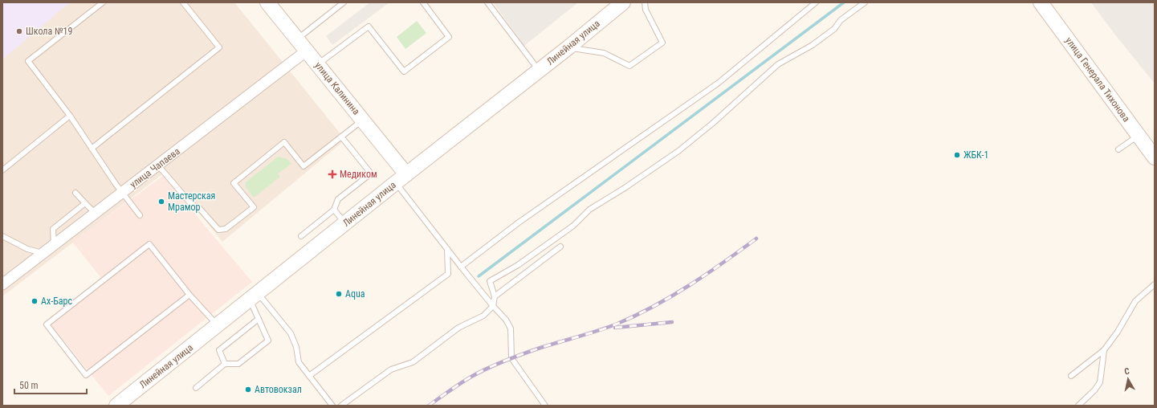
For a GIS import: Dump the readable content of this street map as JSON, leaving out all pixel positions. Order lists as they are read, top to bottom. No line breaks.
{"streets":{"main road":["Линейная улица","улица Генерала Тихонова","улица Калинина"],"street":["улица Чапаева"]},"crossings":[["Линейная улица","улица Калинина"],["улица Калинина","улица Чапаева"]],"places":{"other":["Школа №19","ЖБК-1","Мастерская Мрамор","Aqua","Ах-Барс","Автовокзал"],"health":["Медиком"]},"scale_bar":"50 m","north":"top"}
